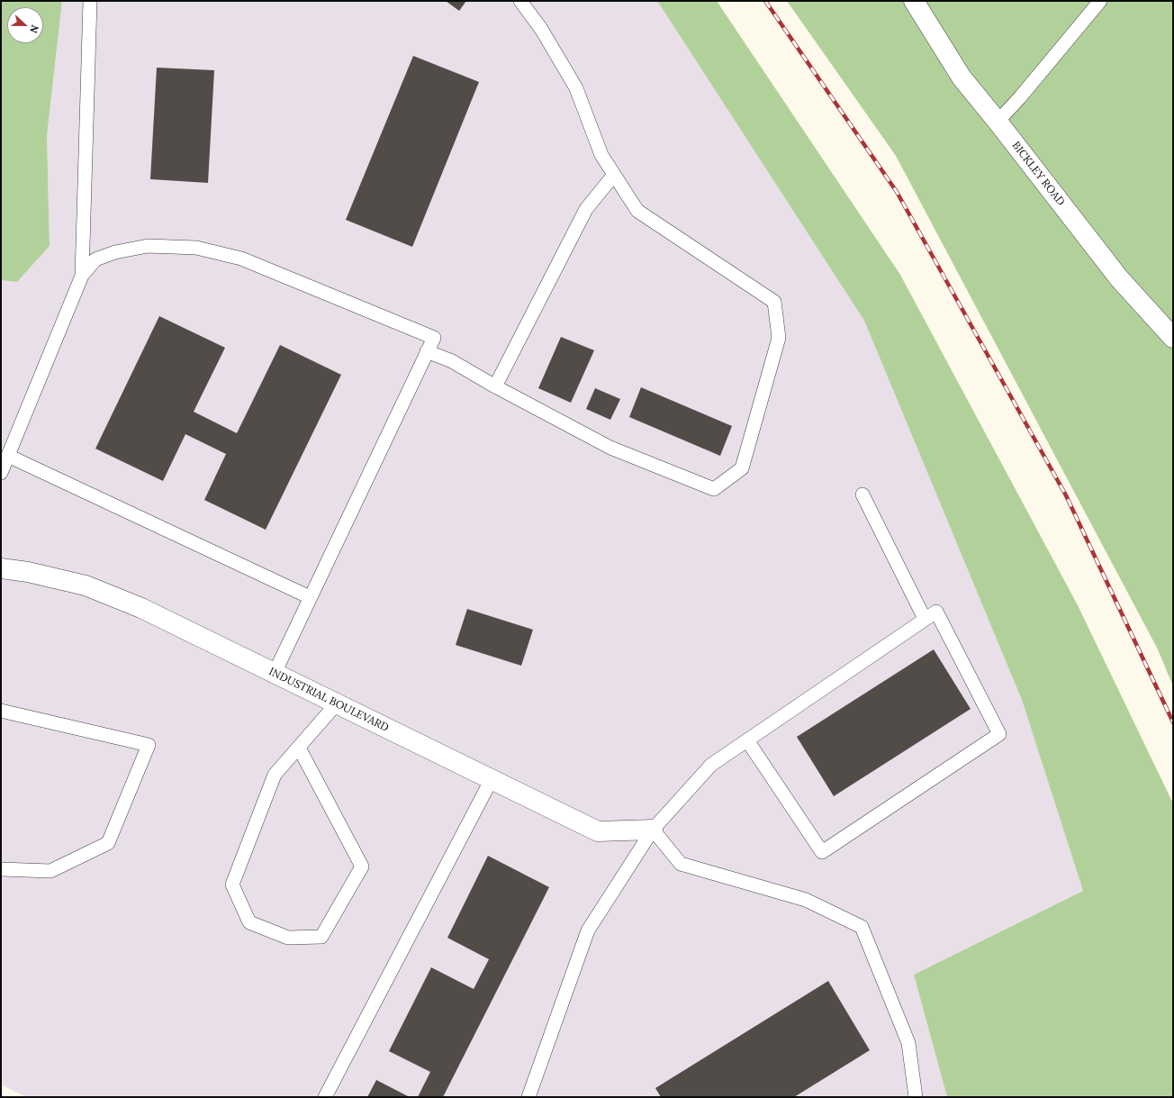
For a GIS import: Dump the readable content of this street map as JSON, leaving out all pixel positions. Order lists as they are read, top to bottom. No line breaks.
{"streets":{"street":["BICKLEY ROAD","INDUSTRIAL BOULEVARD"]},"north":"right"}
